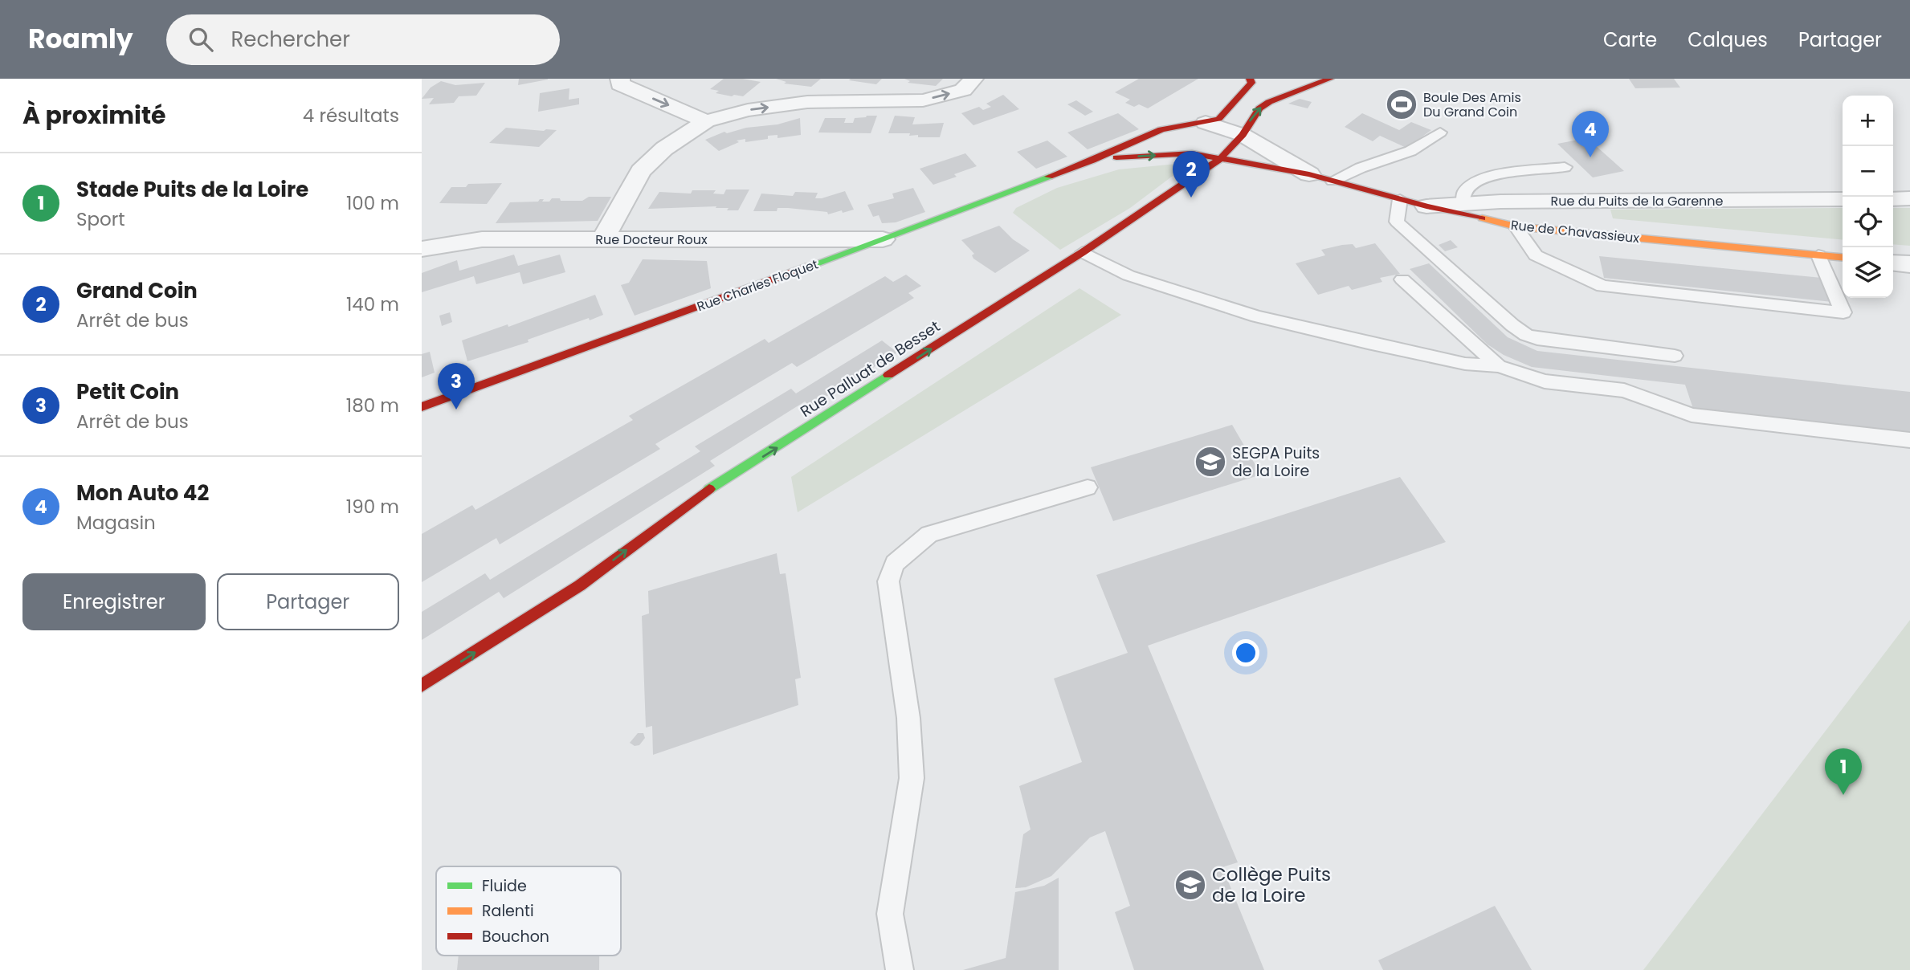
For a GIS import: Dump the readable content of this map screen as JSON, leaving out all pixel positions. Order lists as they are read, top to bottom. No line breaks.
{"streets":{"main road":["Rue de Chavassieux","Rue Charles Floquet","Rue Palluat de Besset"],"street":["Rue du Puits de la Garenne","Rue Docteur Roux"]},"crossings":[["Rue du Puits de la Garenne","Rue de Chavassieux"],["Rue de Chavassieux","Rue Charles Floquet"],["Rue de Chavassieux","Rue Palluat de Besset"],["Rue Docteur Roux","Rue Charles Floquet"],["Rue Charles Floquet","Rue Palluat de Besset"]],"one_way":["Rue Palluat de Besset"],"places":{"sports":["Boule Des Amis Du Grand Coin"],"school or university":["SEGPA Puits de la Loire","Collège Puits de la Loire"]},"legend":["Fluide","Ralenti","Bouchon"],"page":{"header":"Roamly","search":"Rechercher","nav":["Carte","Calques","Partager"],"heading":["À proximité","4 résultats"],"map_buttons":["+","−"],"pins":["4","2","3","1"],"list":[{"mark":"1","name":"Stade Puits de la Loire","note":"Sport","value":"100 m"},{"mark":"2","name":"Grand Coin","note":"Arrêt de bus","value":"140 m"},{"mark":"3","name":"Petit Coin","note":"Arrêt de bus","value":"180 m"},{"mark":"4","name":"Mon Auto 42","note":"Magasin","value":"190 m"}],"buttons":["Enregistrer","Partager"]}}
